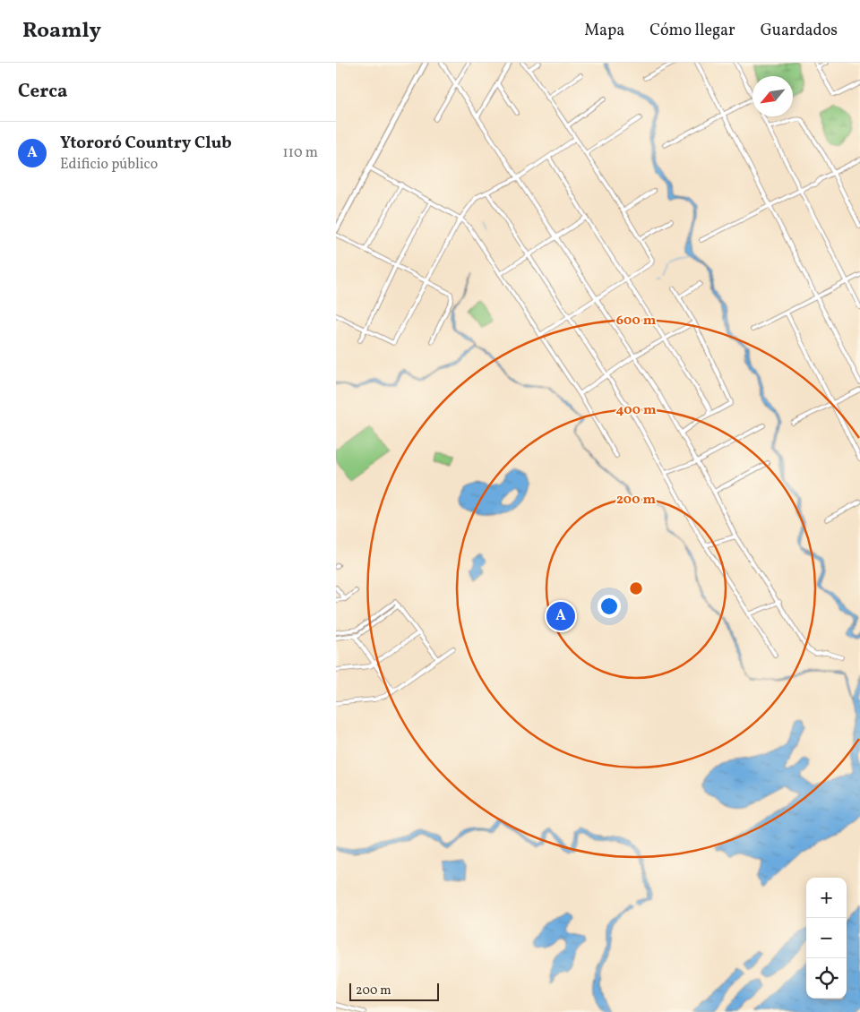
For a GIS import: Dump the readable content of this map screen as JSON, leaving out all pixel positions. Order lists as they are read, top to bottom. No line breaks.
{"scale_bar":"200 m","north":"bottom left","page":{"header":"Roamly","nav":["Mapa","Cómo llegar","Guardados"],"heading":"Cerca","list":[{"mark":"A","name":"Ytororó Country Club","note":"Edificio público","value":"110 m"}],"pins":"A","map_buttons":["+","−"],"scale":"200 m"},"rings":["600 m","400 m","200 m"]}
